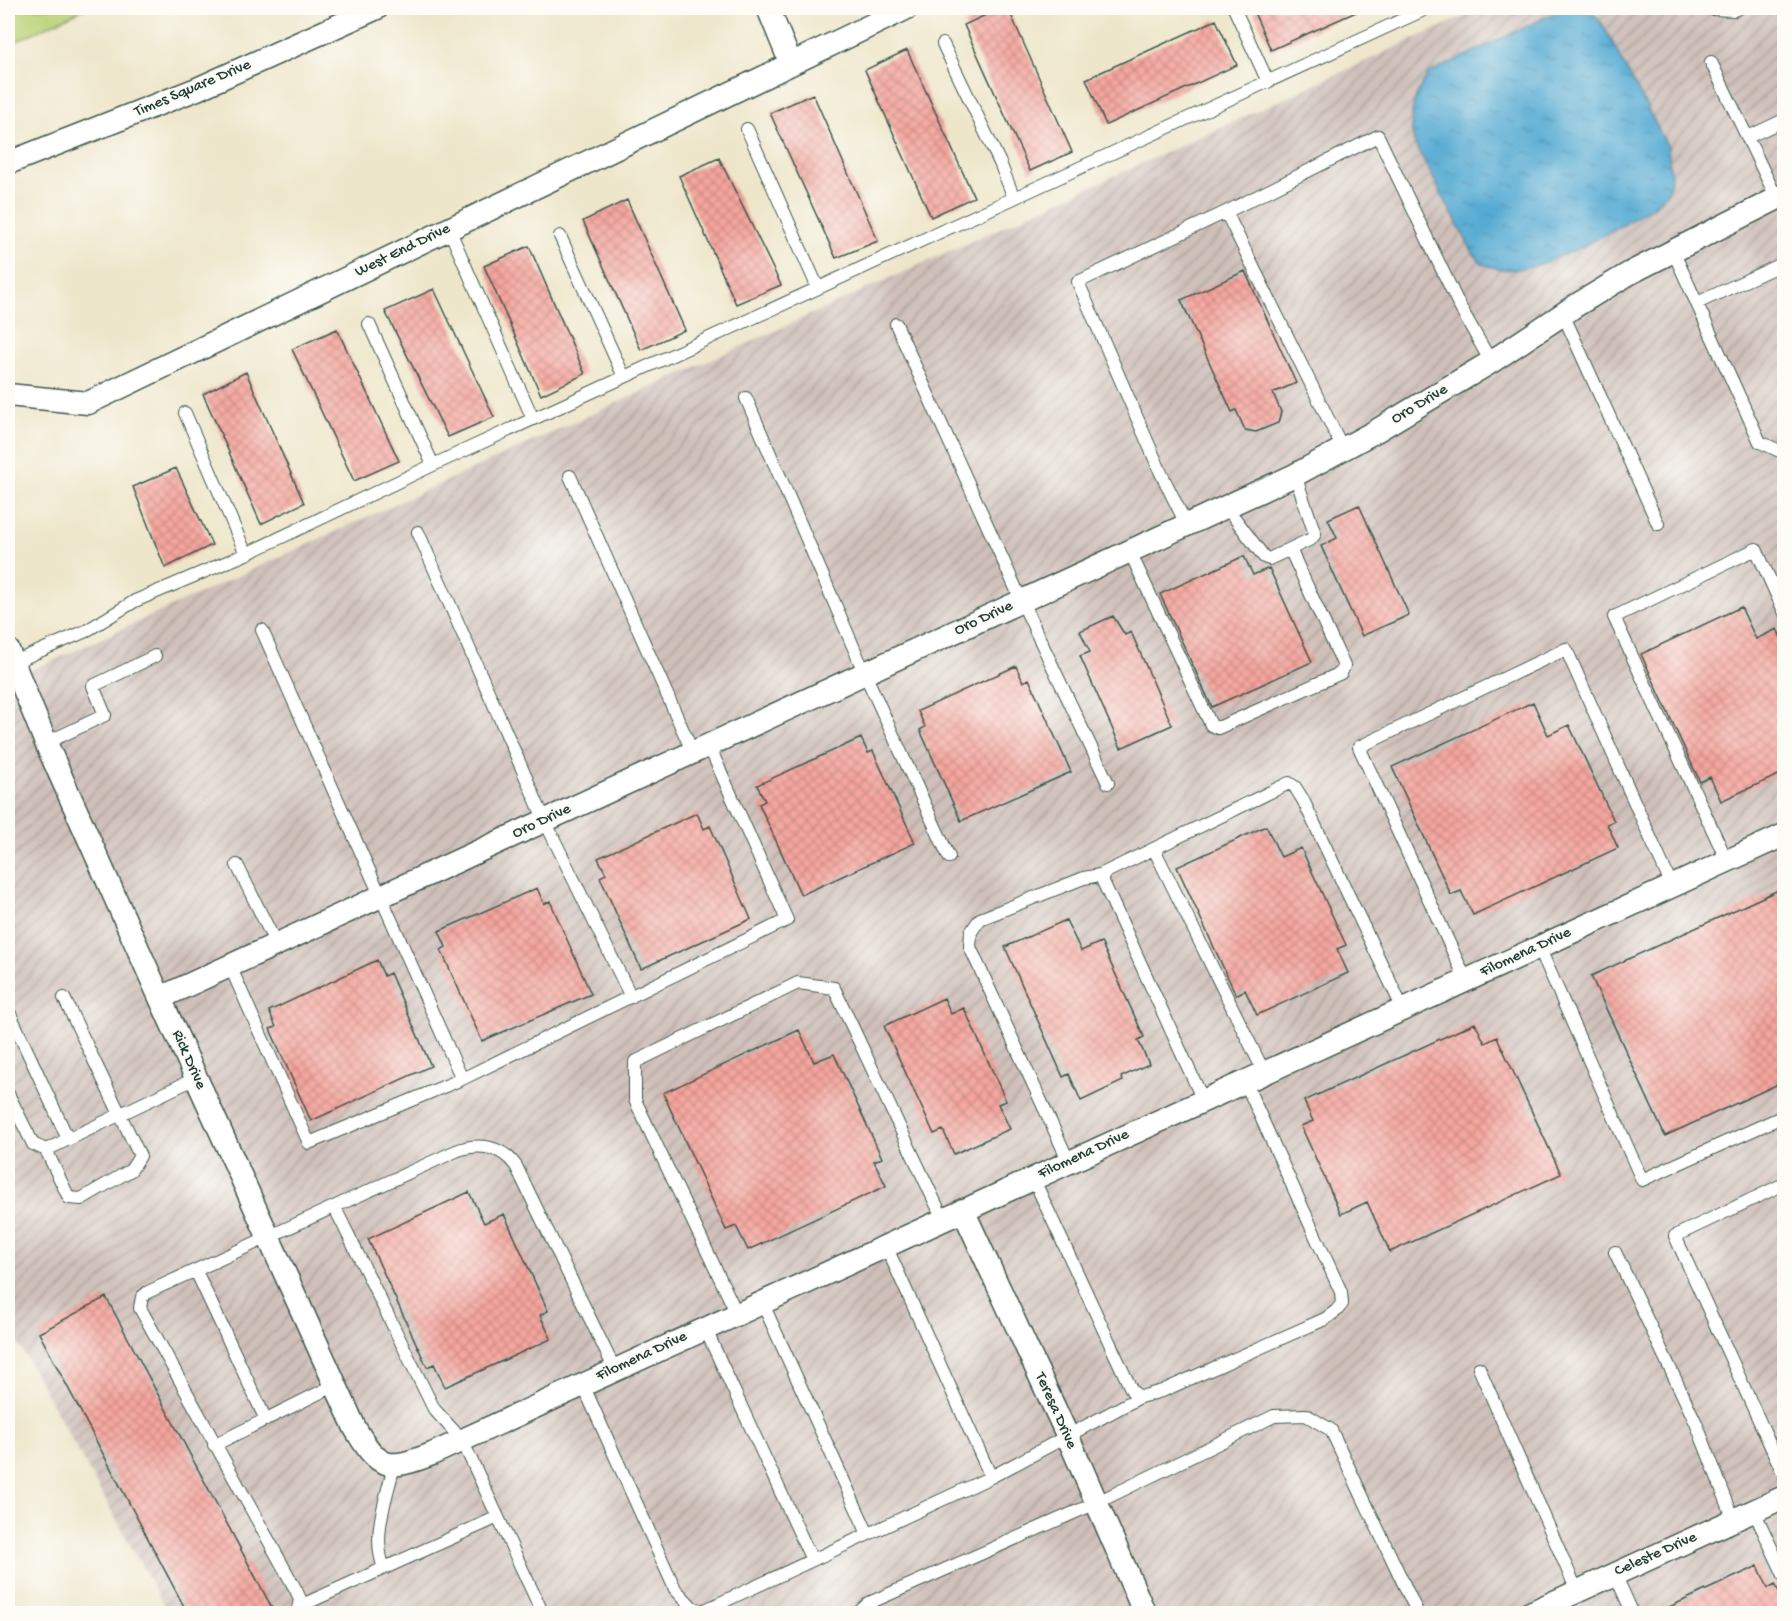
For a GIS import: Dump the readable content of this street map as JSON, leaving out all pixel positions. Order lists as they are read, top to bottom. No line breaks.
{"streets":{"street":["Times Square Drive","West End Drive","Oro Drive","Filomena Drive","Rick Drive","Teresa Drive","Celeste Drive"]},"crossings":[["Oro Drive","Rick Drive"],["Filomena Drive","Rick Drive"],["Filomena Drive","Teresa Drive"]]}
